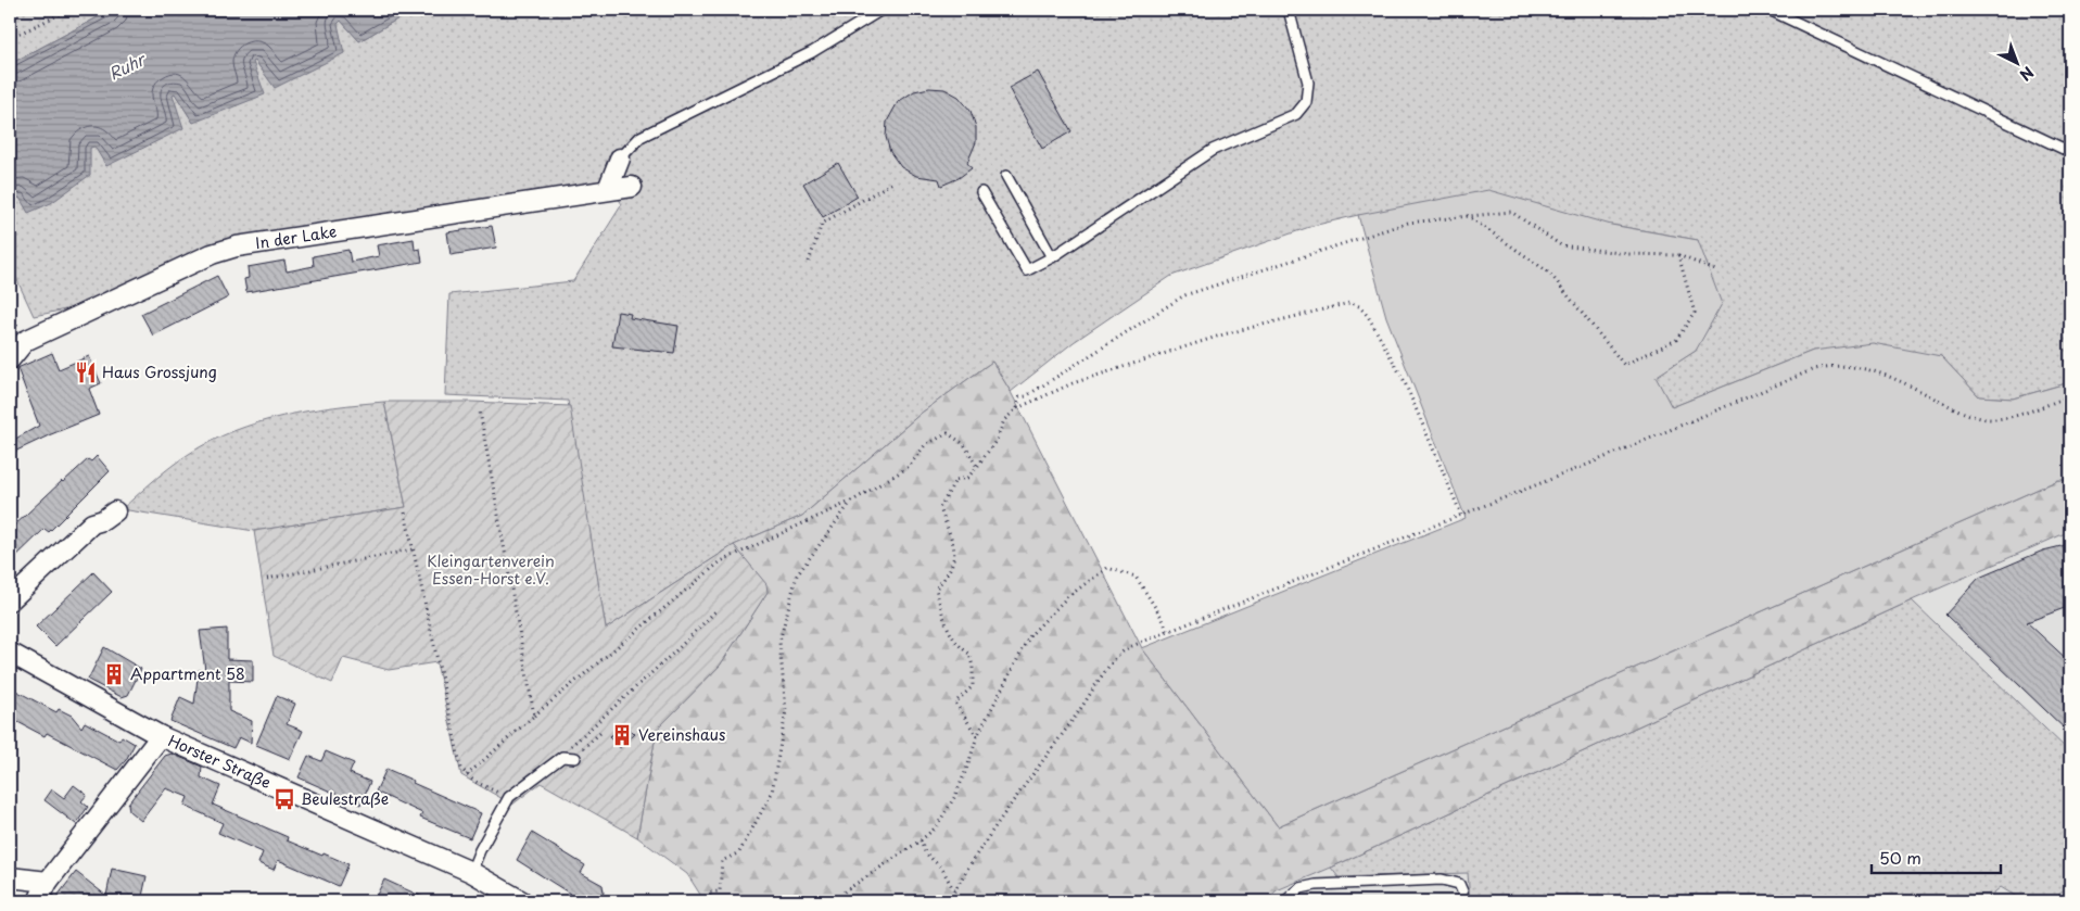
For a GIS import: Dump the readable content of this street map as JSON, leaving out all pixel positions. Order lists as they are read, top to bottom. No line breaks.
{"streets":{"street":["In der Lake","Horster Straße"]},"water":["Ruhr"],"parks":["Kleingartenverein Essen-Horst e.V."],"places":{"restaurant":["Haus Grossjung"],"building":["Appartment 58","Vereinshaus"],"bus stop":["Beulestraße"]},"scale_bar":"50 m","north":"bottom right"}
